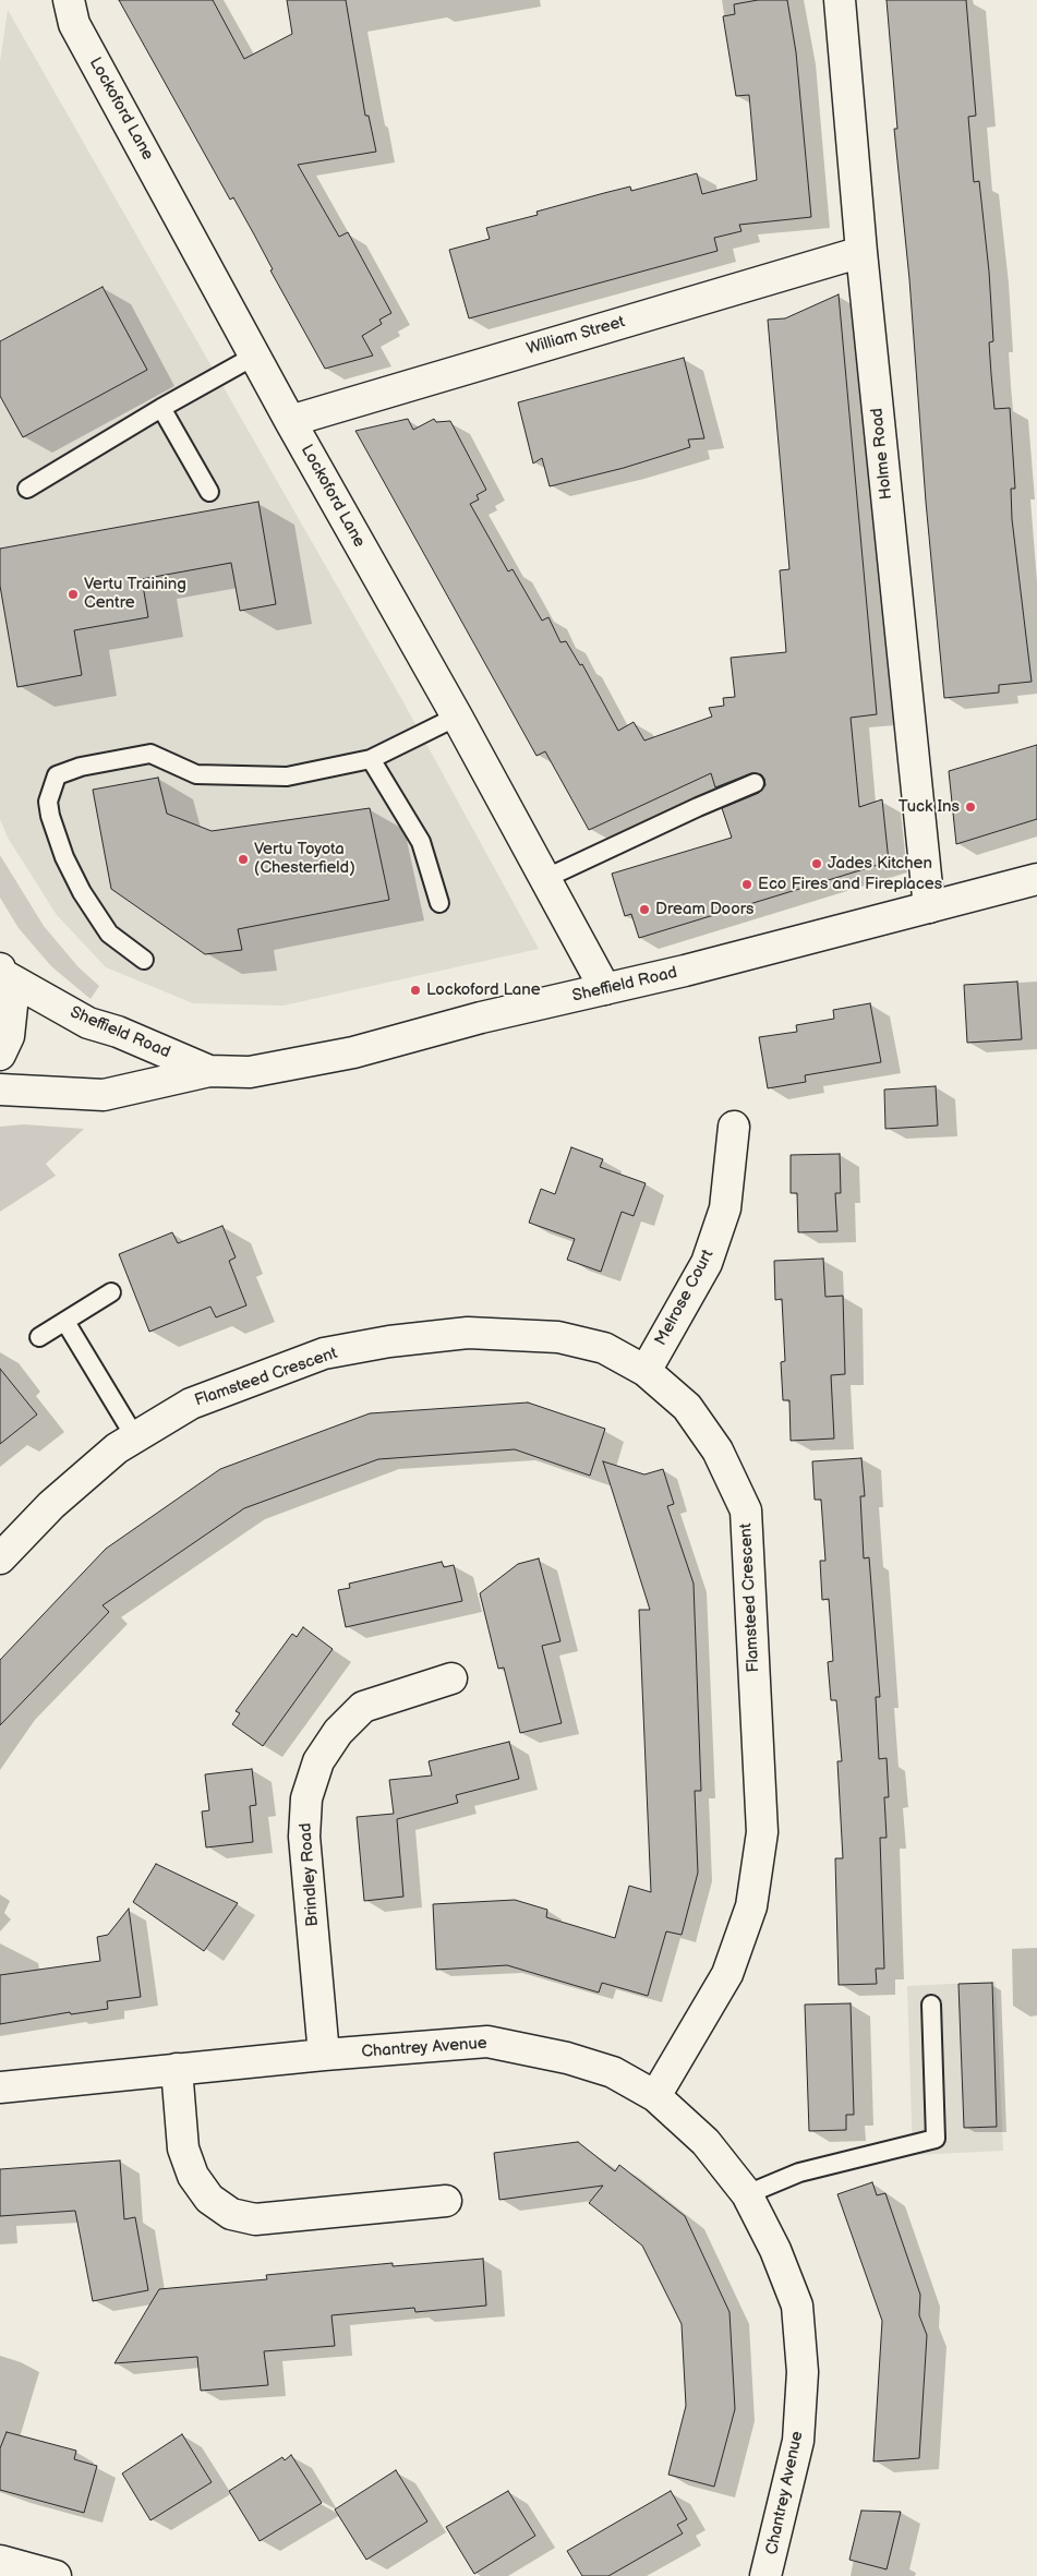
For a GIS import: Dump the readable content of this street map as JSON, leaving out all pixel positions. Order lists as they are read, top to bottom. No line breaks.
{"streets":{"street":["Lockoford Lane","William Street","Holme Road","Sheffield Road","Melrose Court","Flamsteed Crescent","Brindley Road","Chantrey Avenue"]},"crossings":[["Lockoford Lane","William Street"],["Lockoford Lane","Sheffield Road"],["William Street","Holme Road"],["Holme Road","Sheffield Road"],["Melrose Court","Flamsteed Crescent"],["Flamsteed Crescent","Chantrey Avenue"],["Brindley Road","Chantrey Avenue"]],"places":["Vertu Training Centre","Tuck Ins","Vertu Toyota (Chesterfield)","Jades Kitchen","Eco Fires and Fireplaces","Dream Doors","Lockoford Lane"]}
